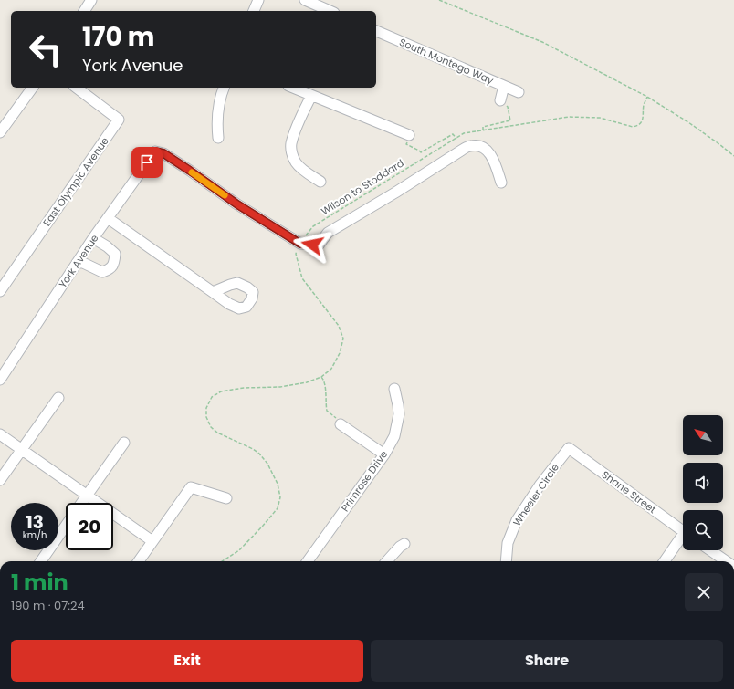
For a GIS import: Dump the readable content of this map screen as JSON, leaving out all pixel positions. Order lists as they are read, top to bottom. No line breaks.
{"streets":{"street":["South Montego Way","East Olympic Avenue","York Avenue","Primrose Drive","Shane Street","Wheeler Circle"],"path":["Wilson to Stoddard"]},"crossings":[["Wilson to Stoddard","York Avenue"],["Shane Street","Wheeler Circle"]],"north":"top left","page":{"turn":["170 m","York Avenue"],"speed":"13 km/h","limit":"20","heading":["1 min","190 m · 07:24"],"buttons":["Exit","Share"]}}
